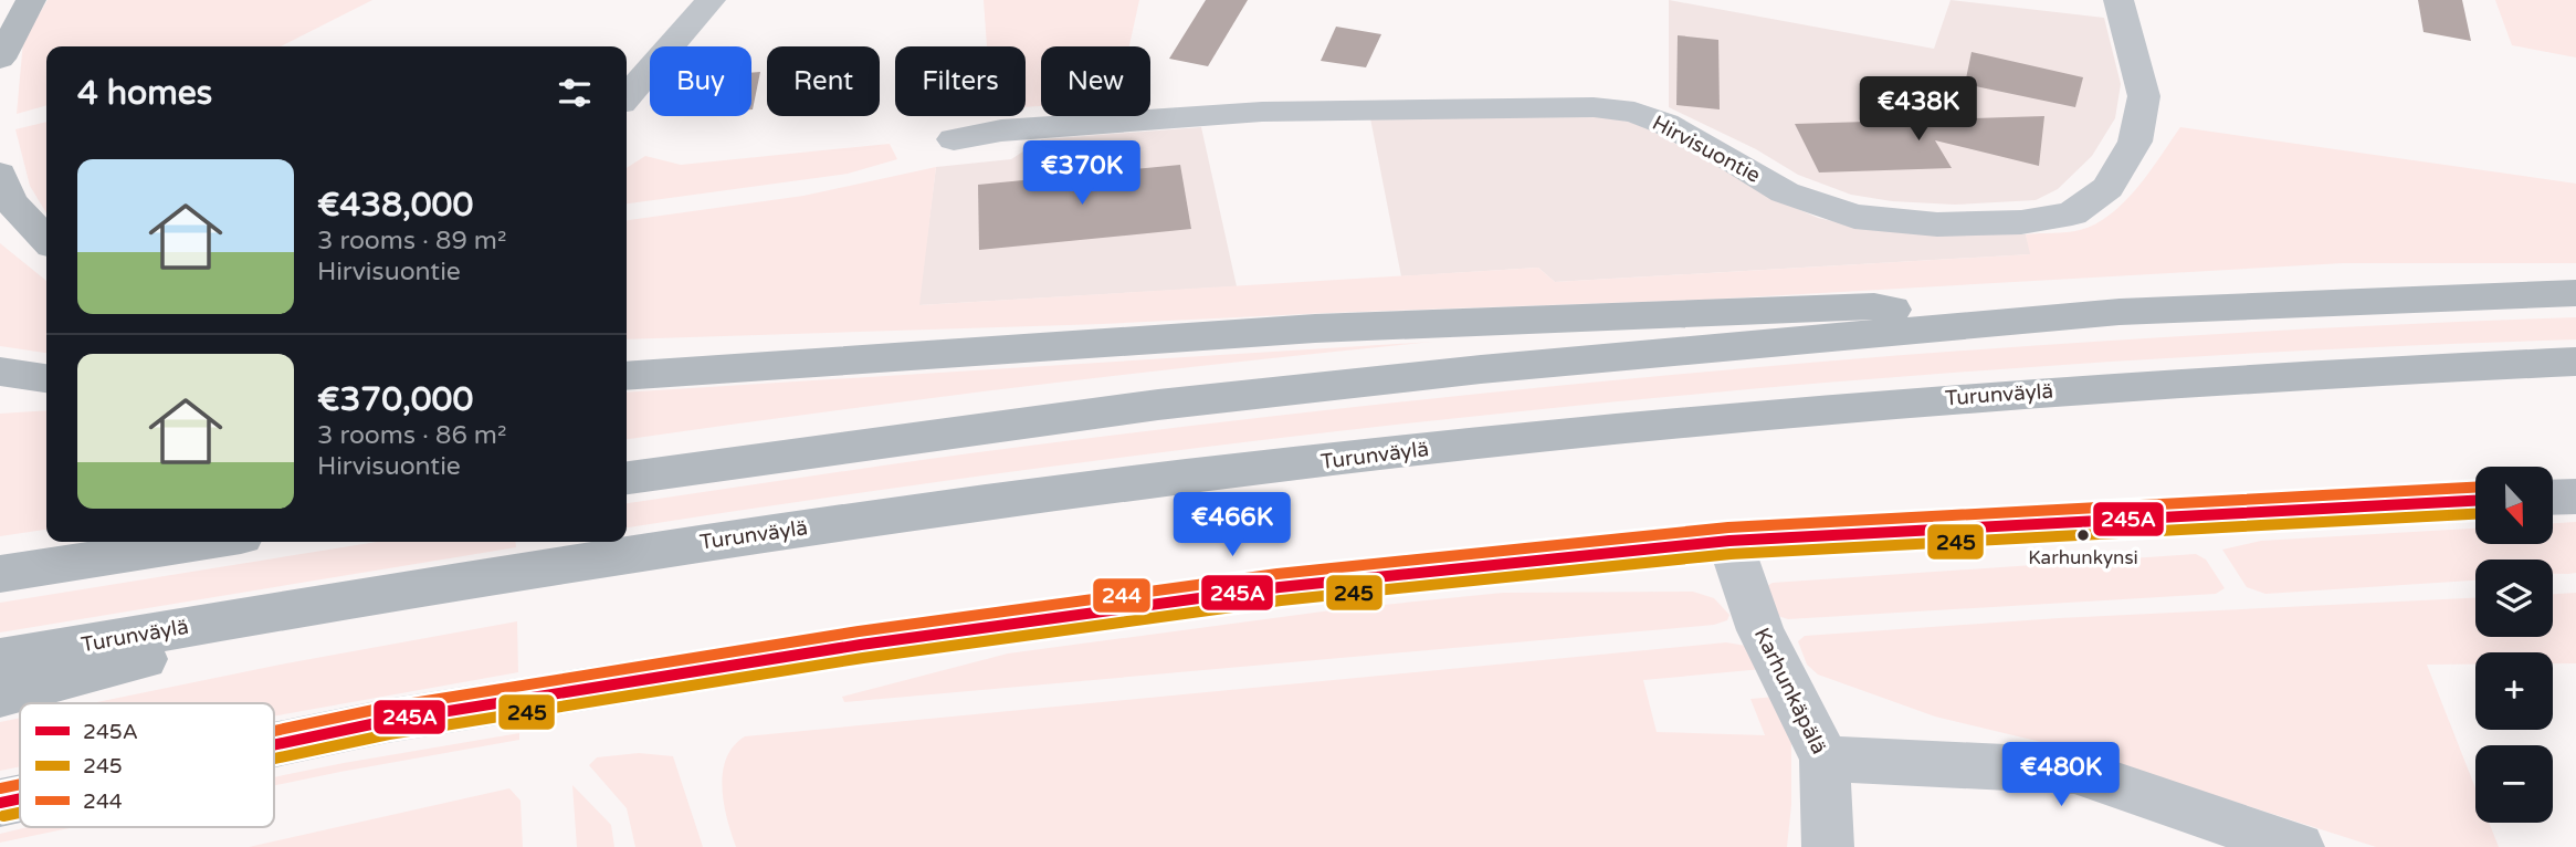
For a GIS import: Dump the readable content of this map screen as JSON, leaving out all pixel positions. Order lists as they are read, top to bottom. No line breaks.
{"streets":{"highway":["Turunväylä"],"street":["Hirvisuontie","Karhunkäpälä"]},"places":["Karhunkynsi"],"lines":["transit line 244","transit line 245A","transit line 245"],"legend":["245A","245","244"],"north":"bottom","page":{"chip":["Buy","Rent","Filters","New"],"heading":"4 homes","price":["€438K","€370K","€466K","€480K"],"list":[{"name":"€438,000","note":"3 rooms · 89 m² · Hirvisuontie"},{"name":"€370,000","note":"3 rooms · 86 m² · Hirvisuontie"}],"map_buttons":["+","−"]}}
